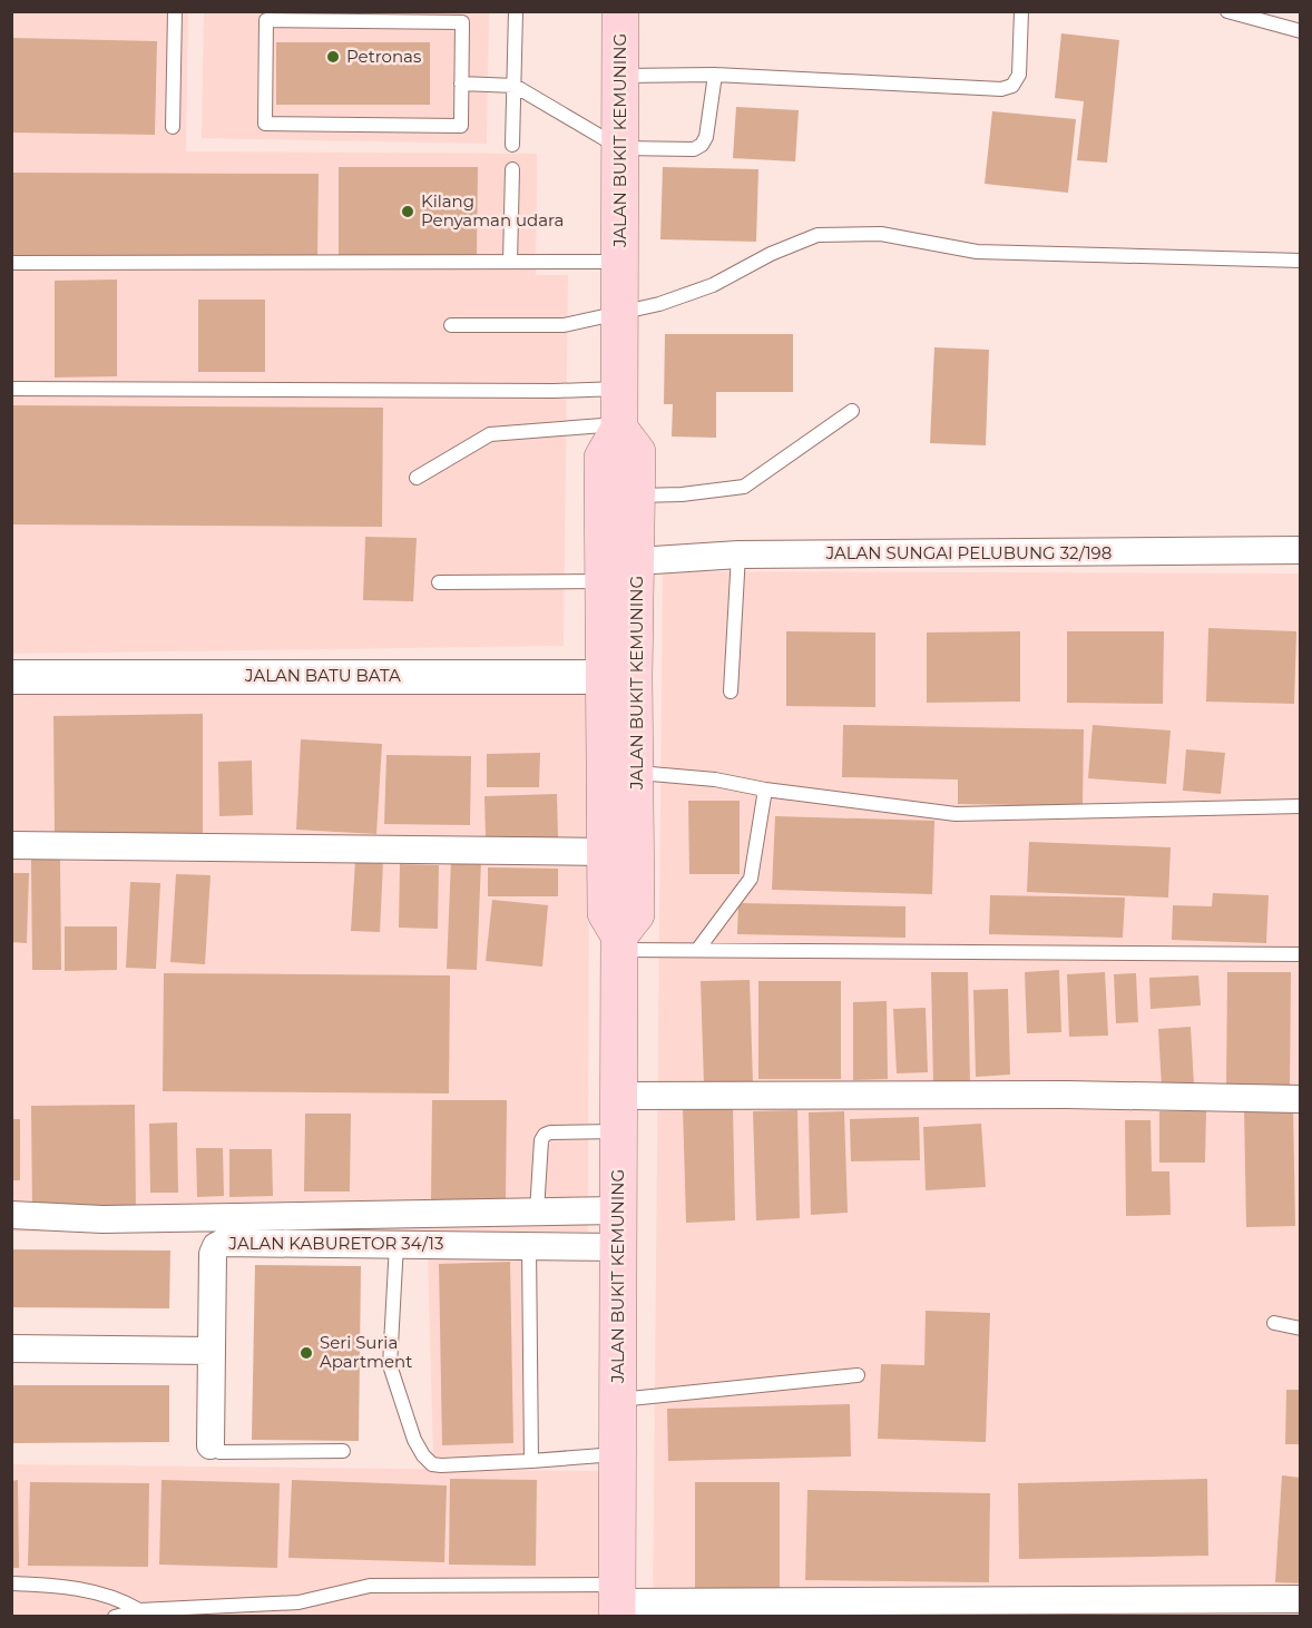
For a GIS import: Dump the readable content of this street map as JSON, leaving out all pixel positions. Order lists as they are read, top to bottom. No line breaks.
{"streets":{"main road":["JALAN BUKIT KEMUNING"],"street":["JALAN SUNGAI PELUBUNG 32/198","JALAN BATU BATA","JALAN KABURETOR 34/13"]},"crossings":[["JALAN BUKIT KEMUNING","JALAN SUNGAI PELUBUNG 32/198"],["JALAN BUKIT KEMUNING","JALAN BATU BATA"],["JALAN BUKIT KEMUNING","JALAN KABURETOR 34/13"]],"places":["Petronas","Kilang Penyaman udara","Seri Suria Apartment"]}
